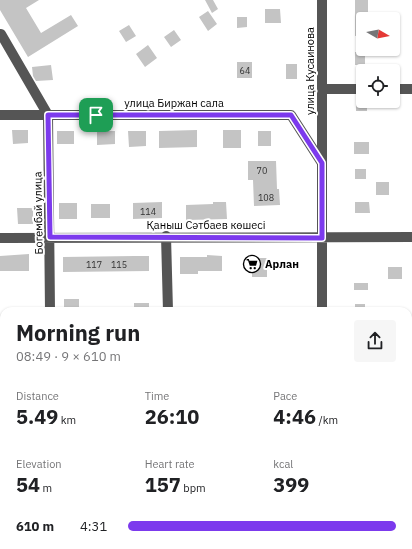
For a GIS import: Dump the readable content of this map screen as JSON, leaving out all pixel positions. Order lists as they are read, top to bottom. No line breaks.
{"streets":{"street":["улица Кусаинова","улица Биржан сала","Богембай улица","Қаныш Сәтбаев көшесі"]},"crossings":[["улица Кусаинова","улица Биржан сала"],["улица Кусаинова","Қаныш Сәтбаев көшесі"],["улица Биржан сала","Богембай улица"],["Богембай улица","Қаныш Сәтбаев көшесі"]],"places":{"supermarket":["Арлан"]},"house_numbers":["64","70","108","114","117","115"],"north":"right","page":{"heading":["Morning run","08:49 · 9 × 610 m"],"stats":[["Distance","5.49 km"],["Time","26:10"],["Pace","4:46 /km"],["Elevation","54 m"],["Heart rate","157 bpm"],["kcal","399"]],"list":[{"name":"610 m","note":"4:31"}]}}
